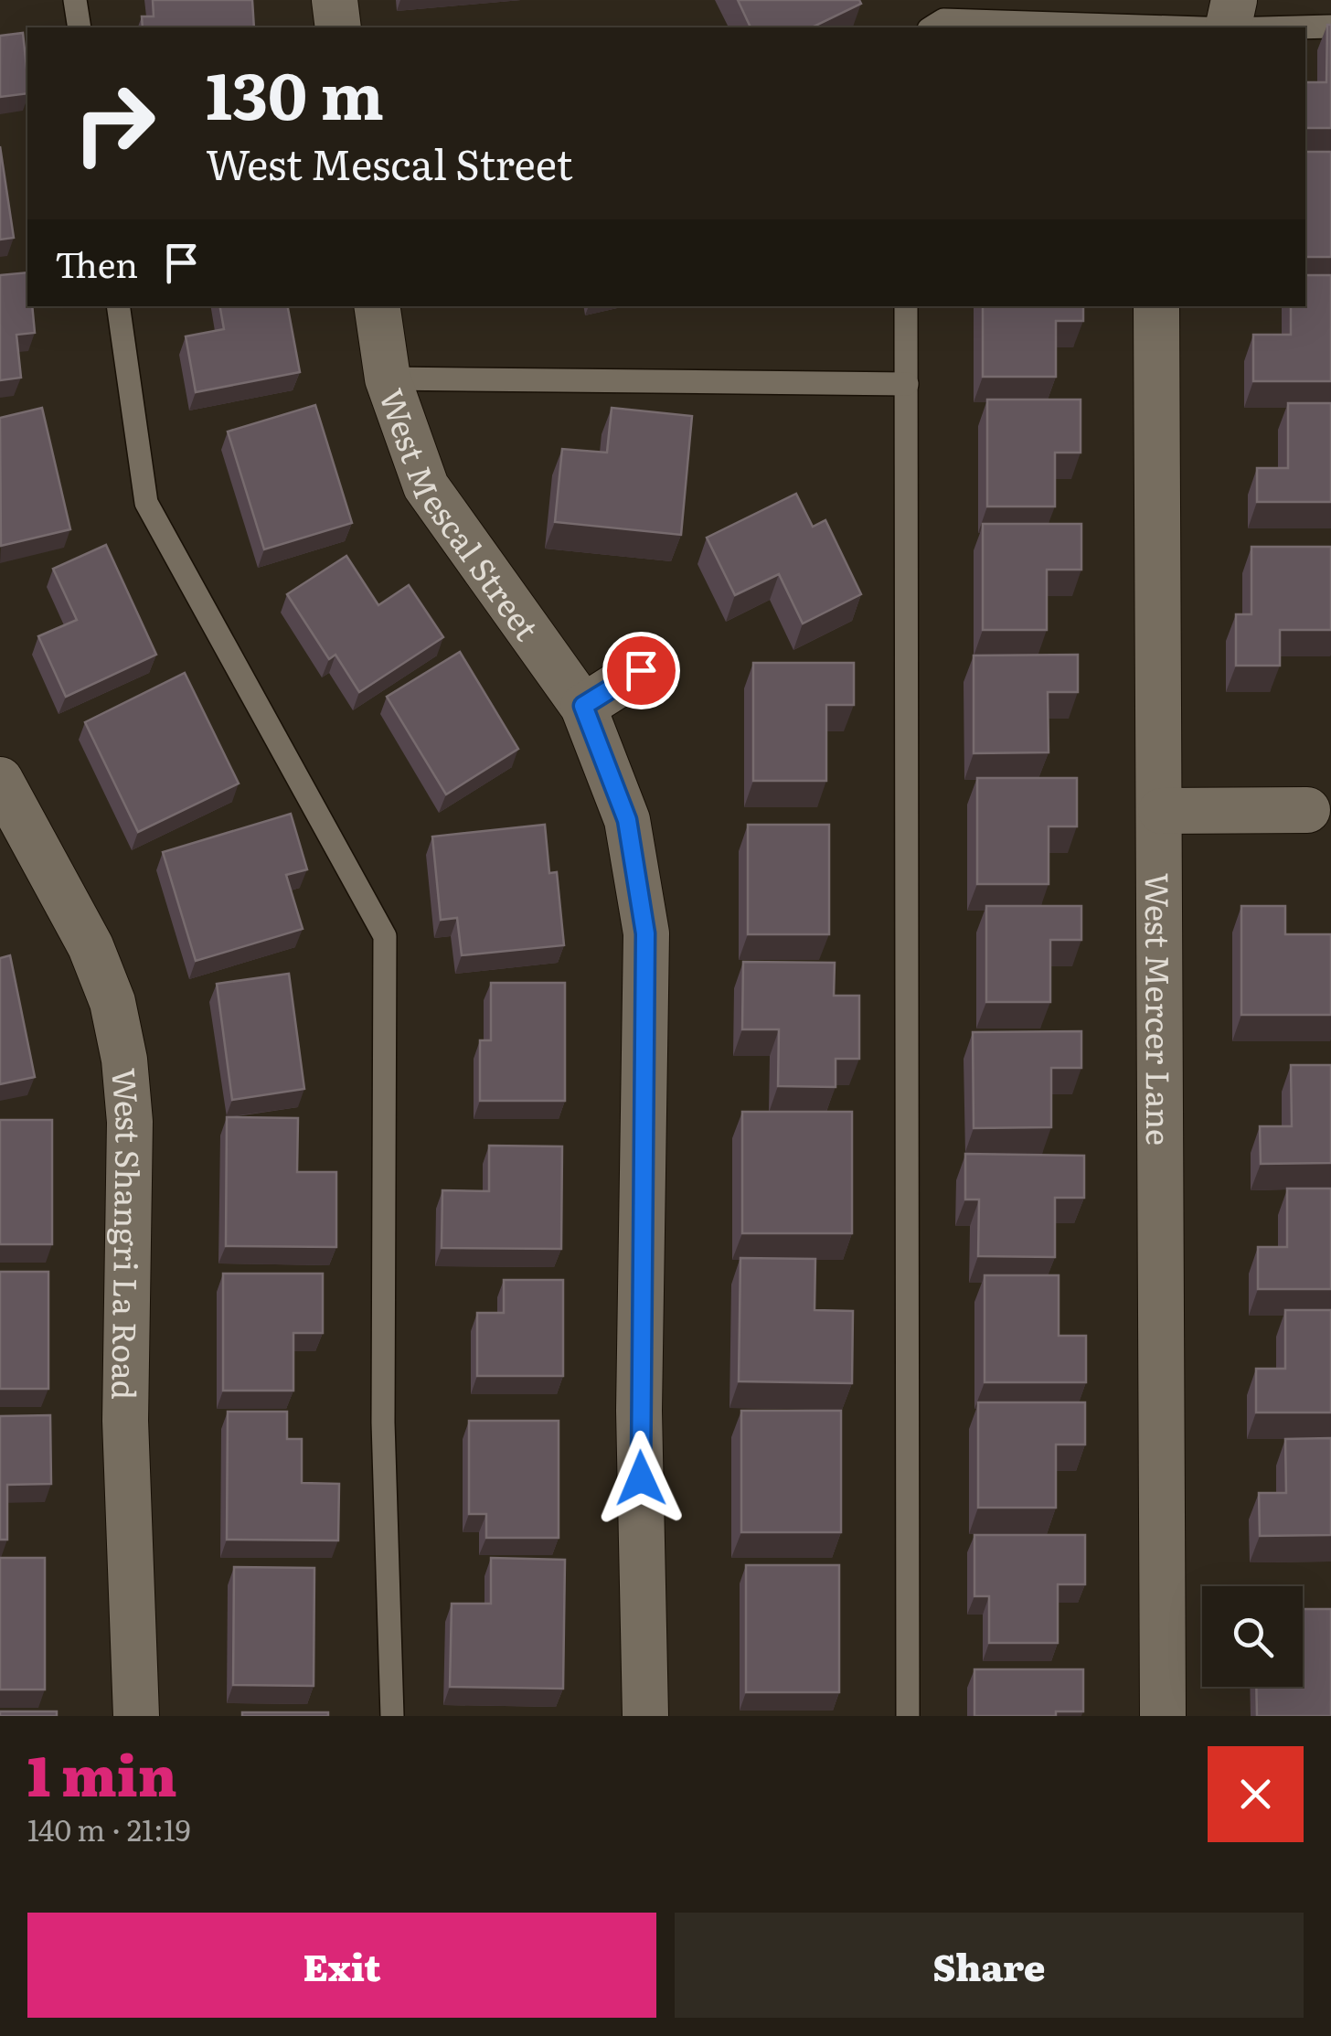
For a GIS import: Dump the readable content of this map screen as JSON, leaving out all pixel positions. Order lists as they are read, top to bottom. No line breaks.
{"streets":{"street":["West Mescal Street","West Mercer Lane","West Shangri La Road"]},"page":{"turn":["130 m","West Mescal Street"],"then":"Then","heading":["1 min","140 m · 21:19"],"buttons":["Exit","Share"]}}
